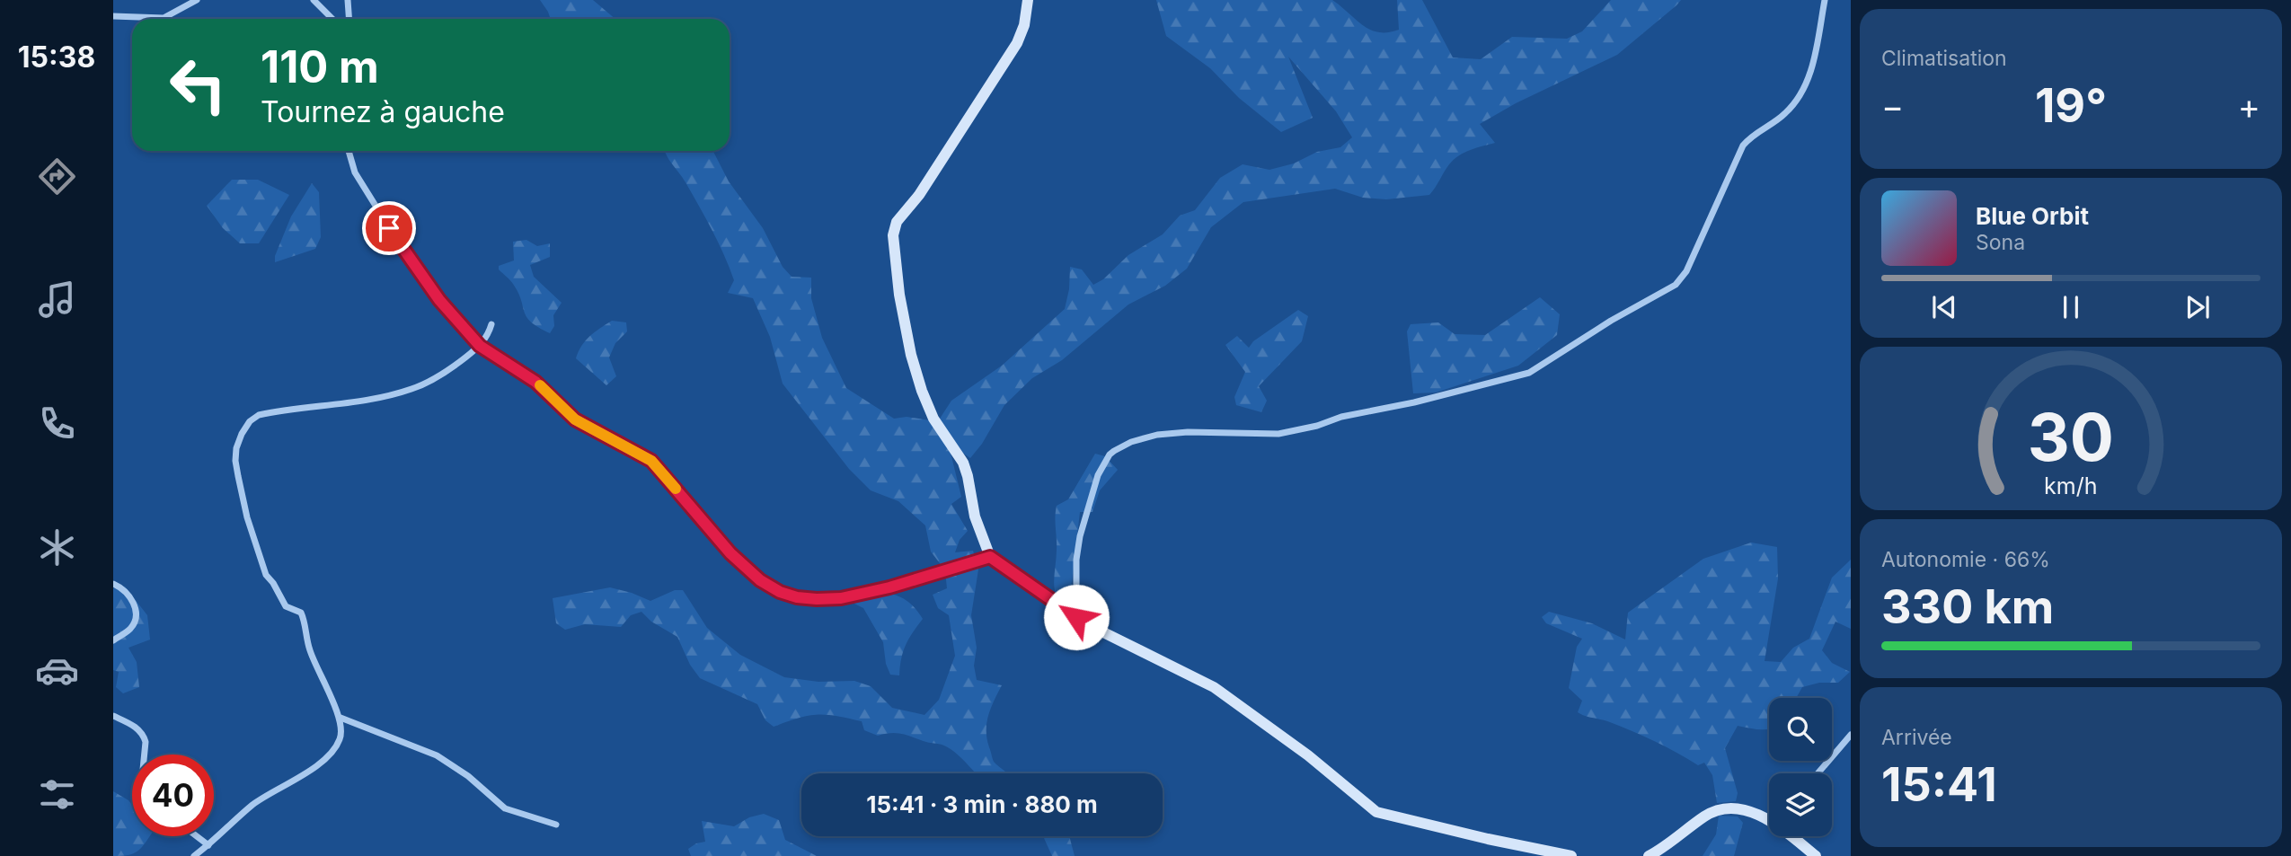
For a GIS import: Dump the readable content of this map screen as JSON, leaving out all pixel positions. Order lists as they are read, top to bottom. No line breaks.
{"page":{"tabs":"15:38","tile":["Climatisation",["Autonomie · 66%","330 km"],["Arrivée","15:41"]],"turn":["110 m","Tournez à gauche"],"heat":["−","19°","+"],"song":["Blue Orbit","Sona"],"limit":"40","trip":"15:41 · 3 min · 880 m","gauge":["30","km/h"]}}
